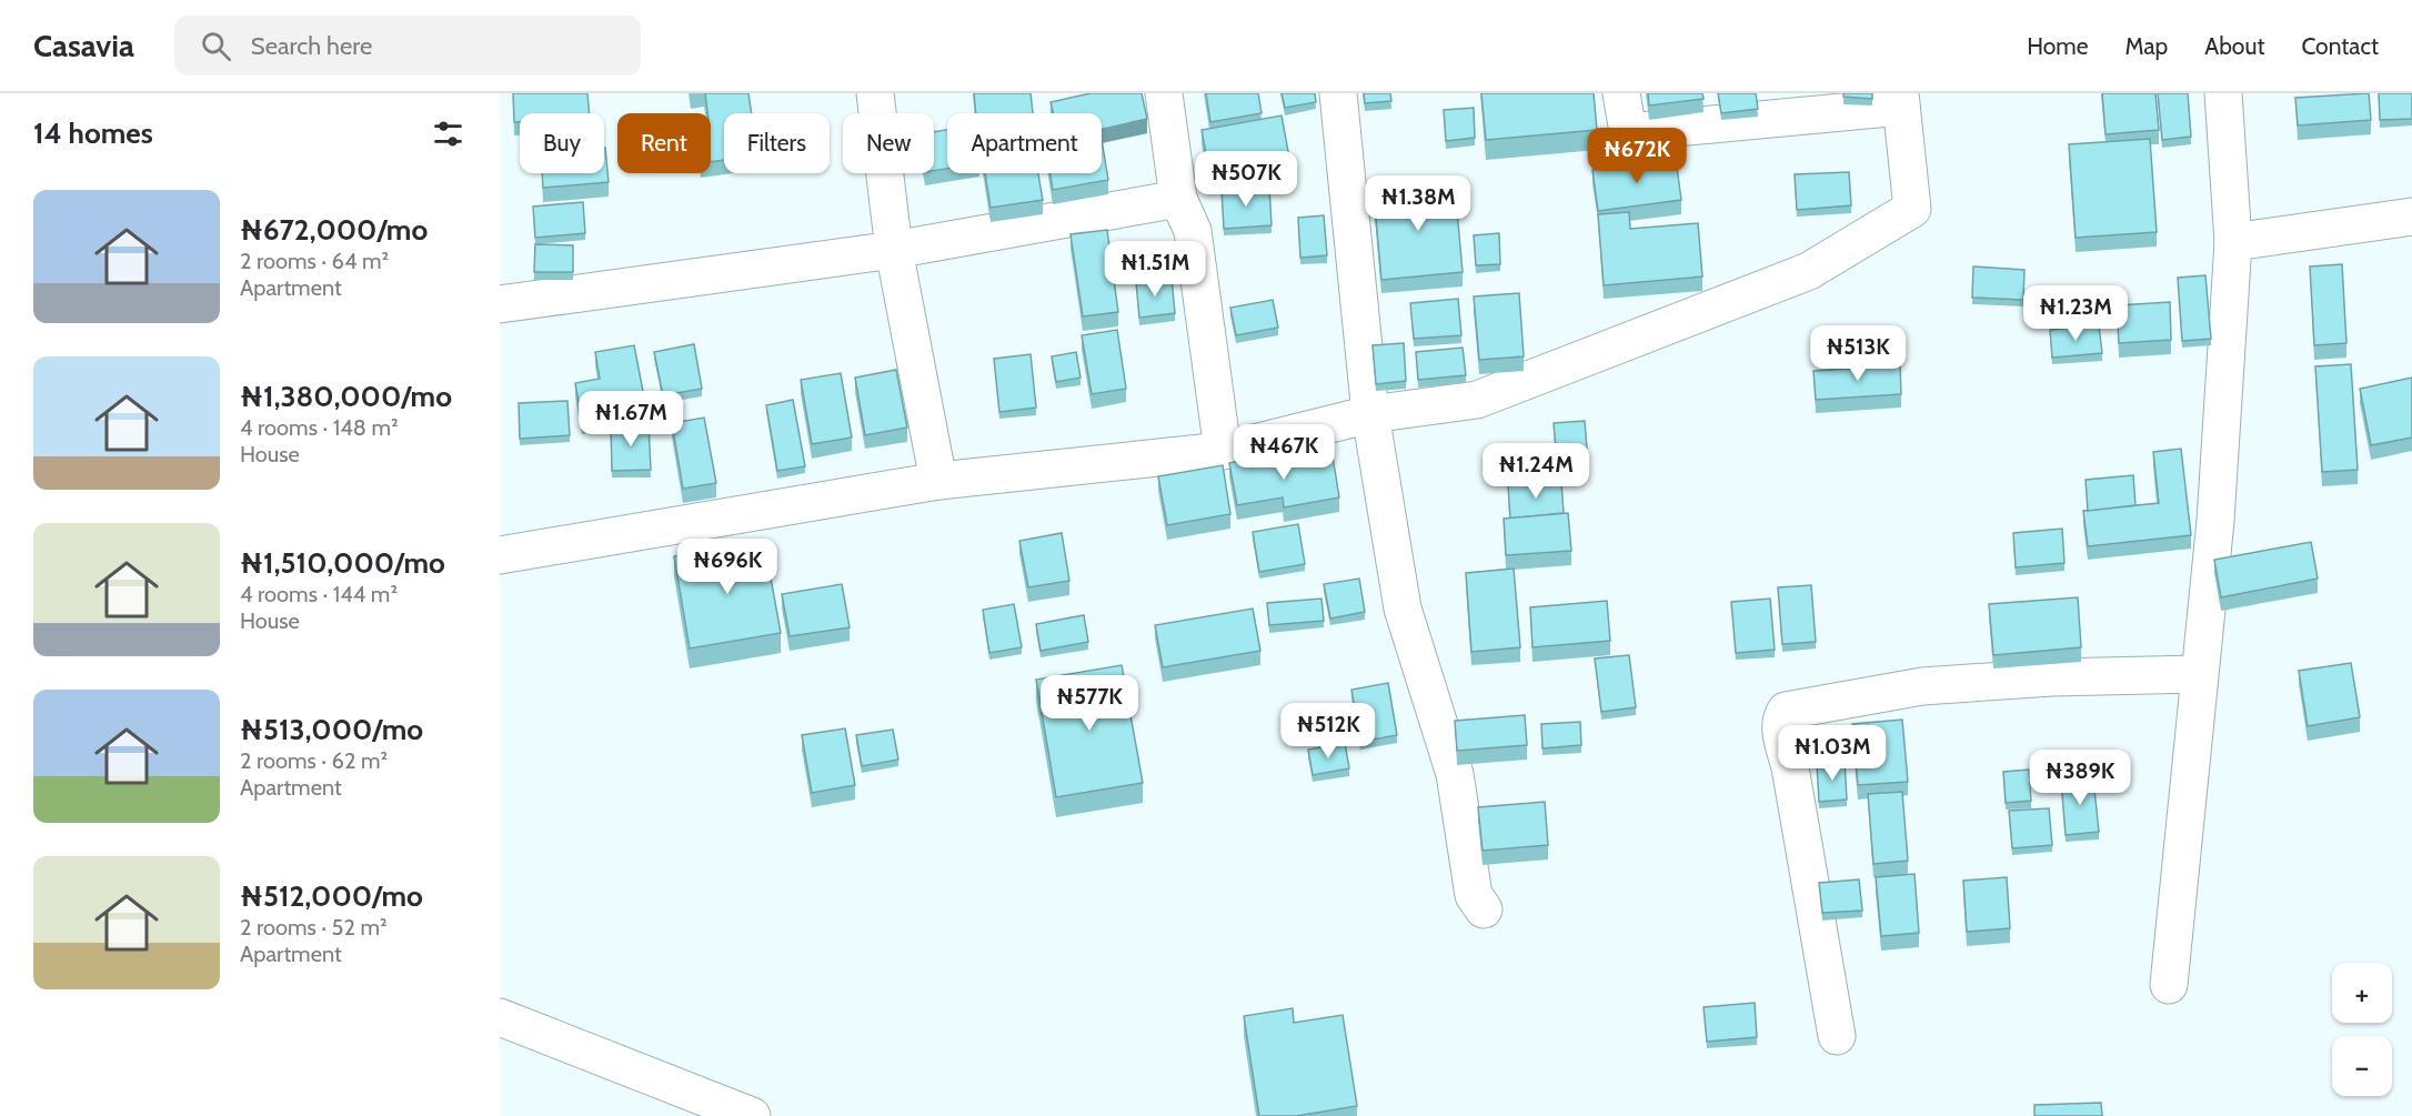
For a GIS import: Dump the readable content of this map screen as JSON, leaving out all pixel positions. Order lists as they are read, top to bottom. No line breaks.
{"page":{"header":"Casavia","search":"Search here","nav":["Home","Map","About","Contact"],"heading":"14 homes","chip":["Buy","Rent","Filters","New","Apartment"],"price":["₦672K","₦507K","₦1.38M","₦1.51M","₦1.23M","₦513K","₦1.67M","₦467K","₦1.24M","₦696K","₦577K","₦512K","₦1.03M","₦389K"],"list":[{"name":"₦672,000/mo","note":"2 rooms · 64 m² · Apartment"},{"name":"₦1,380,000/mo","note":"4 rooms · 148 m² · House"},{"name":"₦1,510,000/mo","note":"4 rooms · 144 m² · House"},{"name":"₦513,000/mo","note":"2 rooms · 62 m² · Apartment"},{"name":"₦512,000/mo","note":"2 rooms · 52 m² · Apartment"}],"map_buttons":["+","−"]}}
